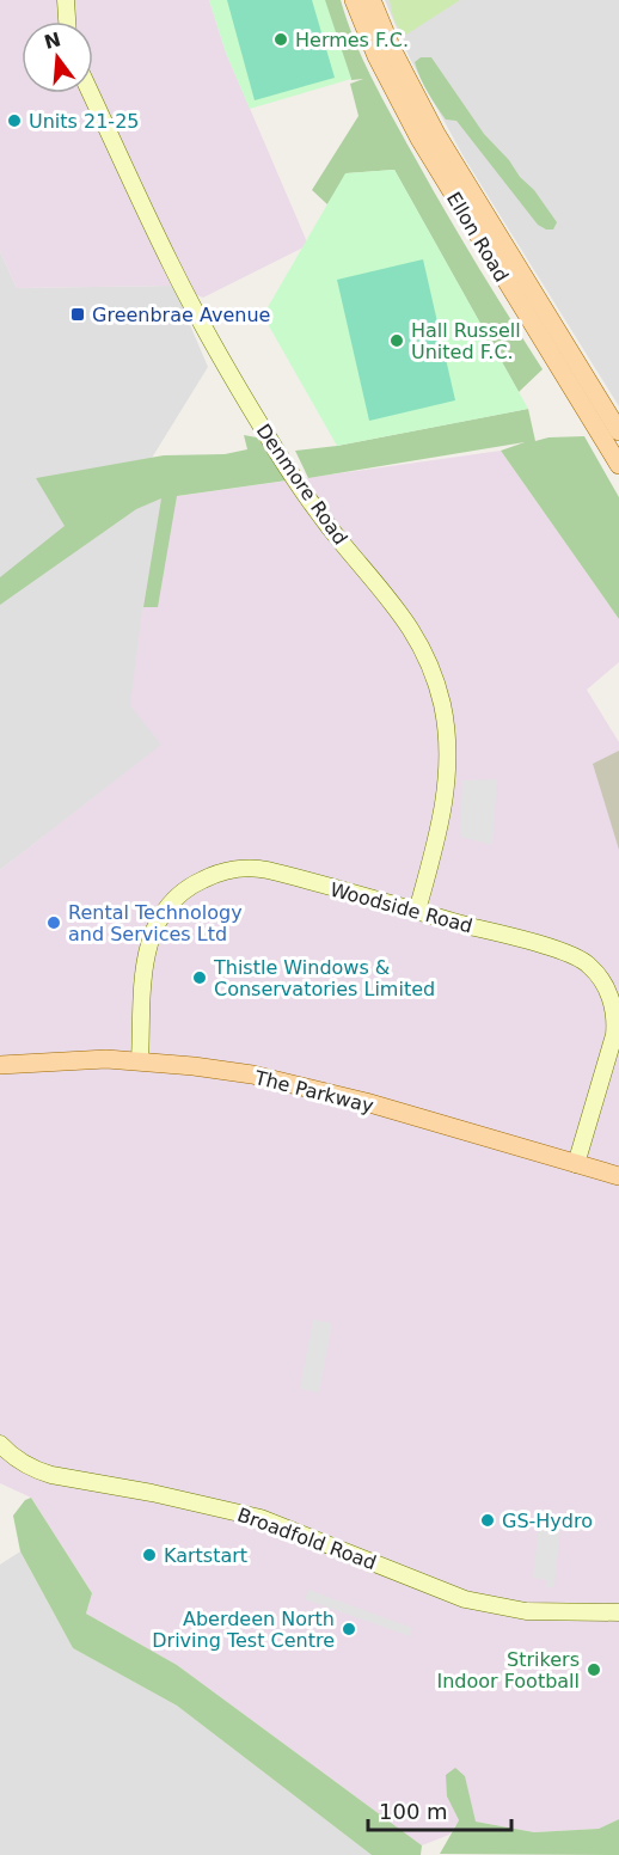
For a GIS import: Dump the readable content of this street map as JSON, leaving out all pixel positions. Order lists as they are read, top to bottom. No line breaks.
{"streets":{"main road":["Ellon Road","The Parkway"],"street":["Denmore Road","Woodside Road","Broadfold Road"]},"crossings":[["Denmore Road","Woodside Road"],["Woodside Road","The Parkway"]],"places":{"other":["Hermes F.C.","Units 21-25","Hall Russell United F.C.","Rental Technology and Services Ltd","Thistle Windows & Conservatories Limited","GS-Hydro","Kartstart","Aberdeen North Driving Test Centre","Strikers Indoor Football"],"transit":["Greenbrae Avenue"]},"scale_bar":"100 m","north":"top"}
